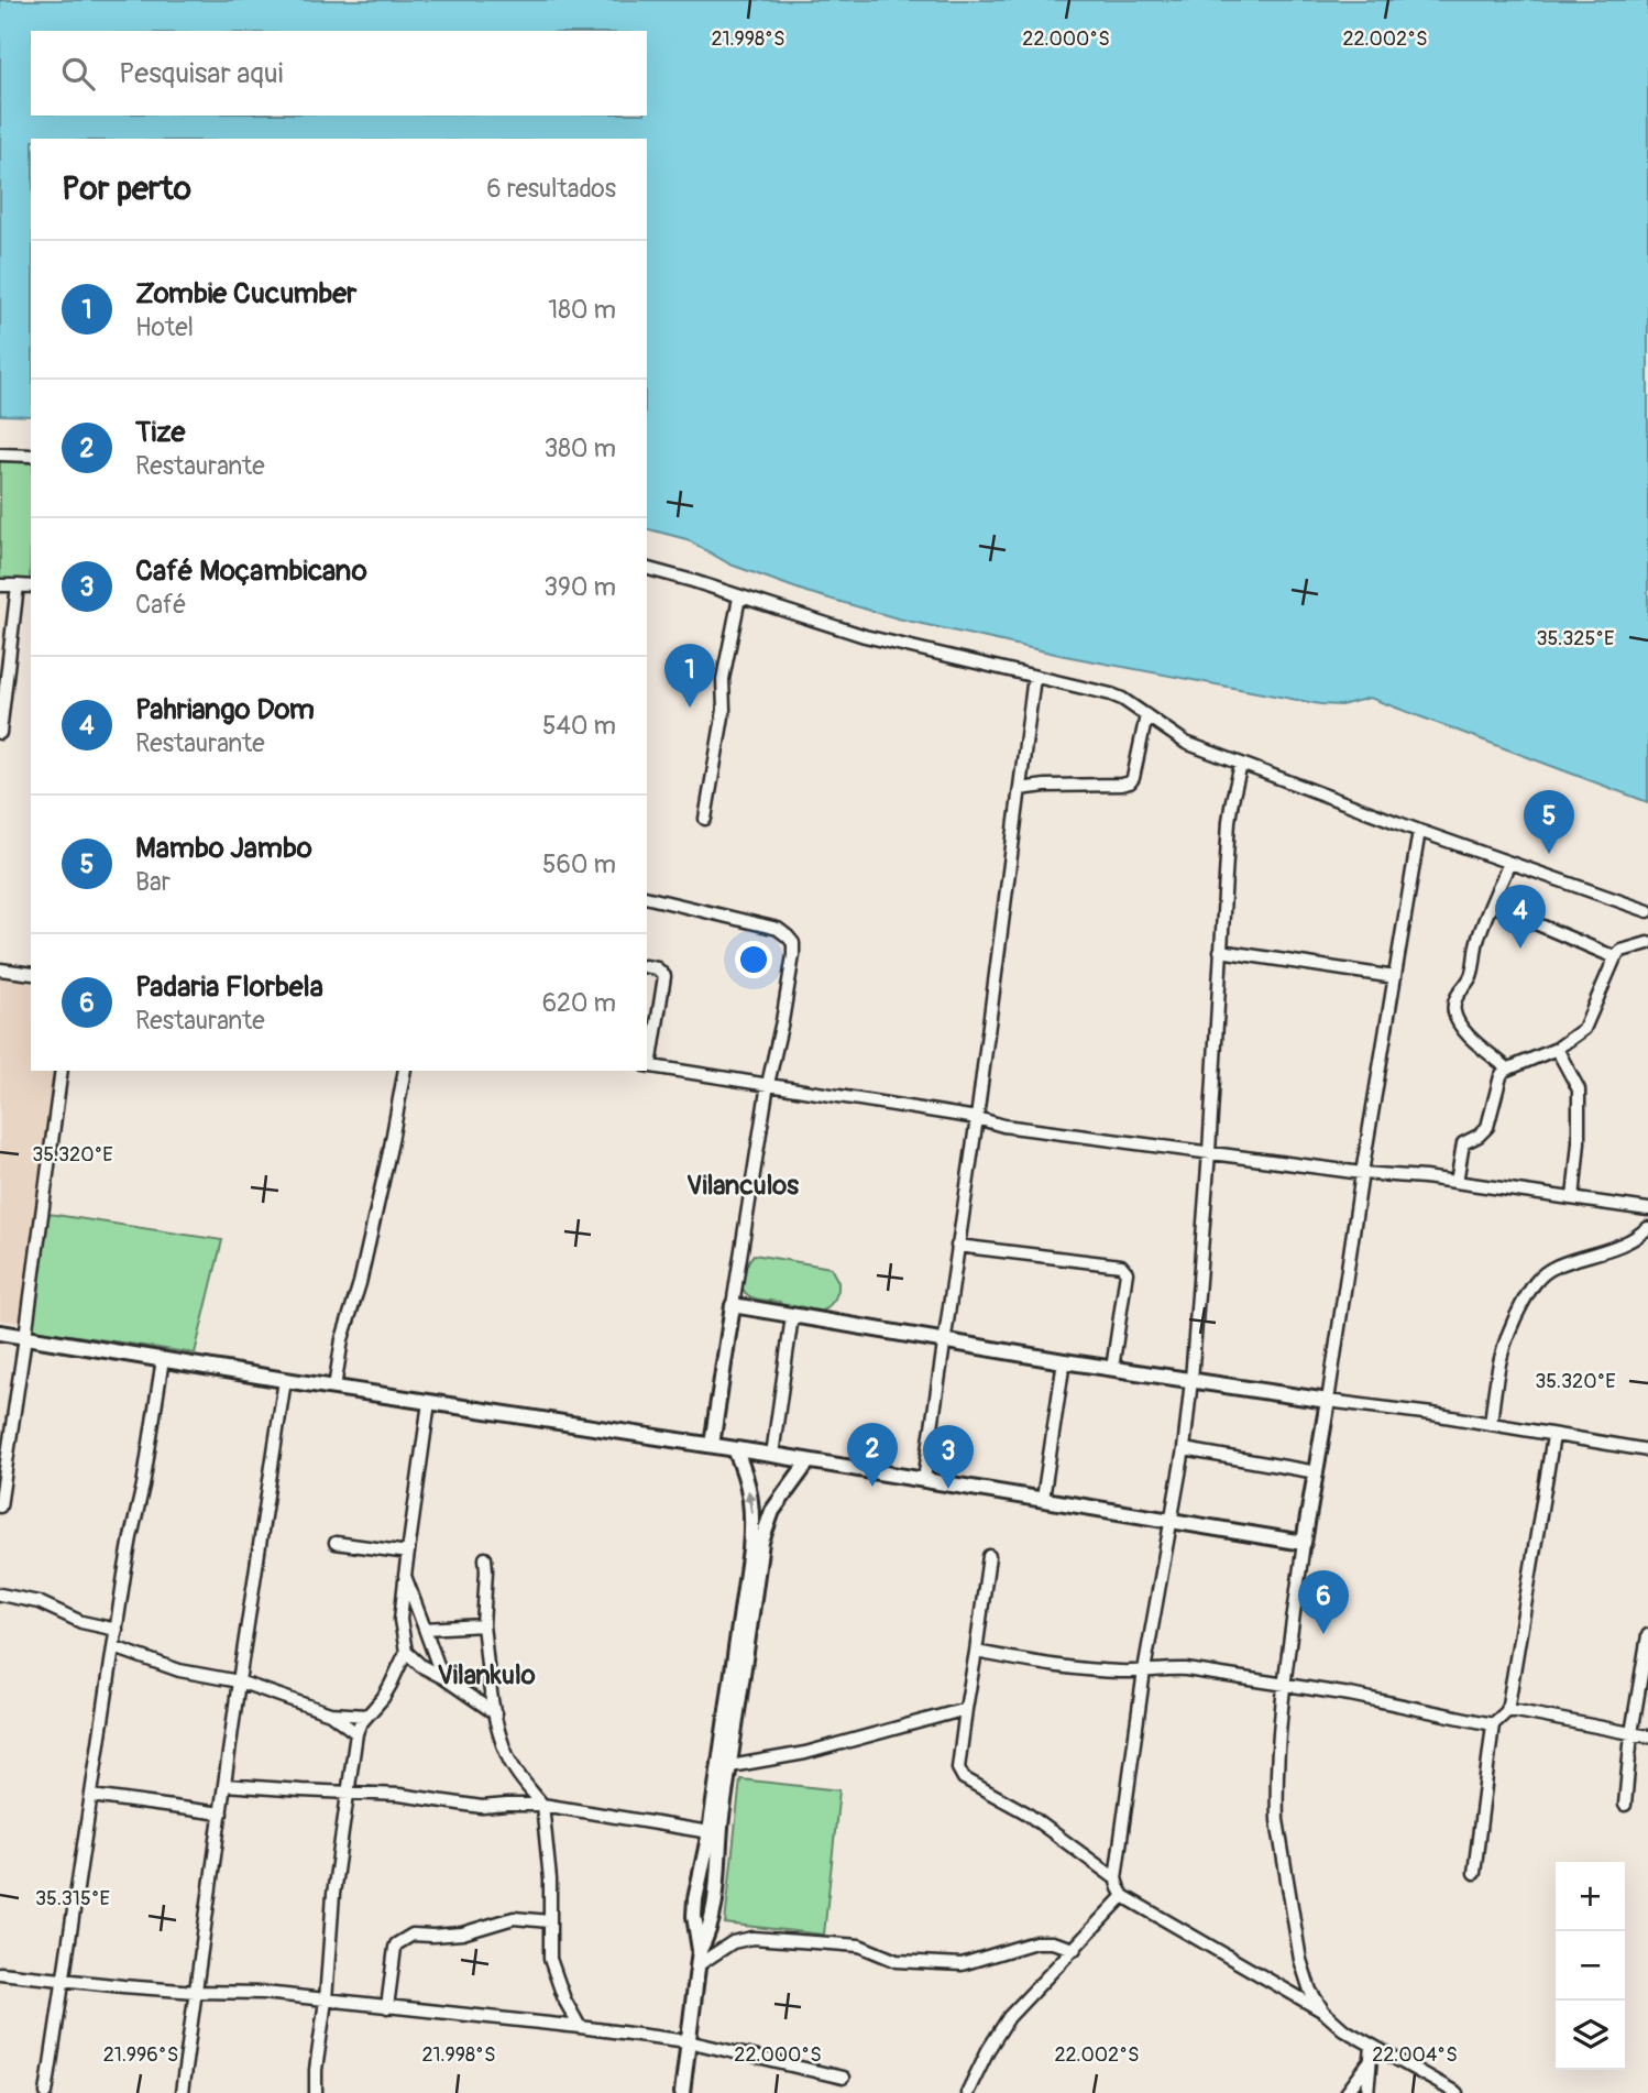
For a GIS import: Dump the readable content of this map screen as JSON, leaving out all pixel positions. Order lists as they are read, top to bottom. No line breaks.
{"districts":["Vilanculos","Vilankulo"],"page":{"search":"Pesquisar aqui","heading":["Por perto","6 resultados"],"list":[{"mark":"1","name":"Zombie Cucumber","note":"Hotel","value":"180 m"},{"mark":"2","name":"Tize","note":"Restaurante","value":"380 m"},{"mark":"3","name":"Café Moçambicano","note":"Café","value":"390 m"},{"mark":"4","name":"Pahriango Dom","note":"Restaurante","value":"540 m"},{"mark":"5","name":"Mambo Jambo","note":"Bar","value":"560 m"},{"mark":"6","name":"Padaria Florbela","note":"Restaurante","value":"620 m"}],"pins":["1","5","4","2","3","6"],"map_buttons":["+","−"]},"coordinates":["21.998°S","22.000°S","22.002°S","35.325°E","35.320°E","35.315°E","21.996°S","22.004°S"]}
